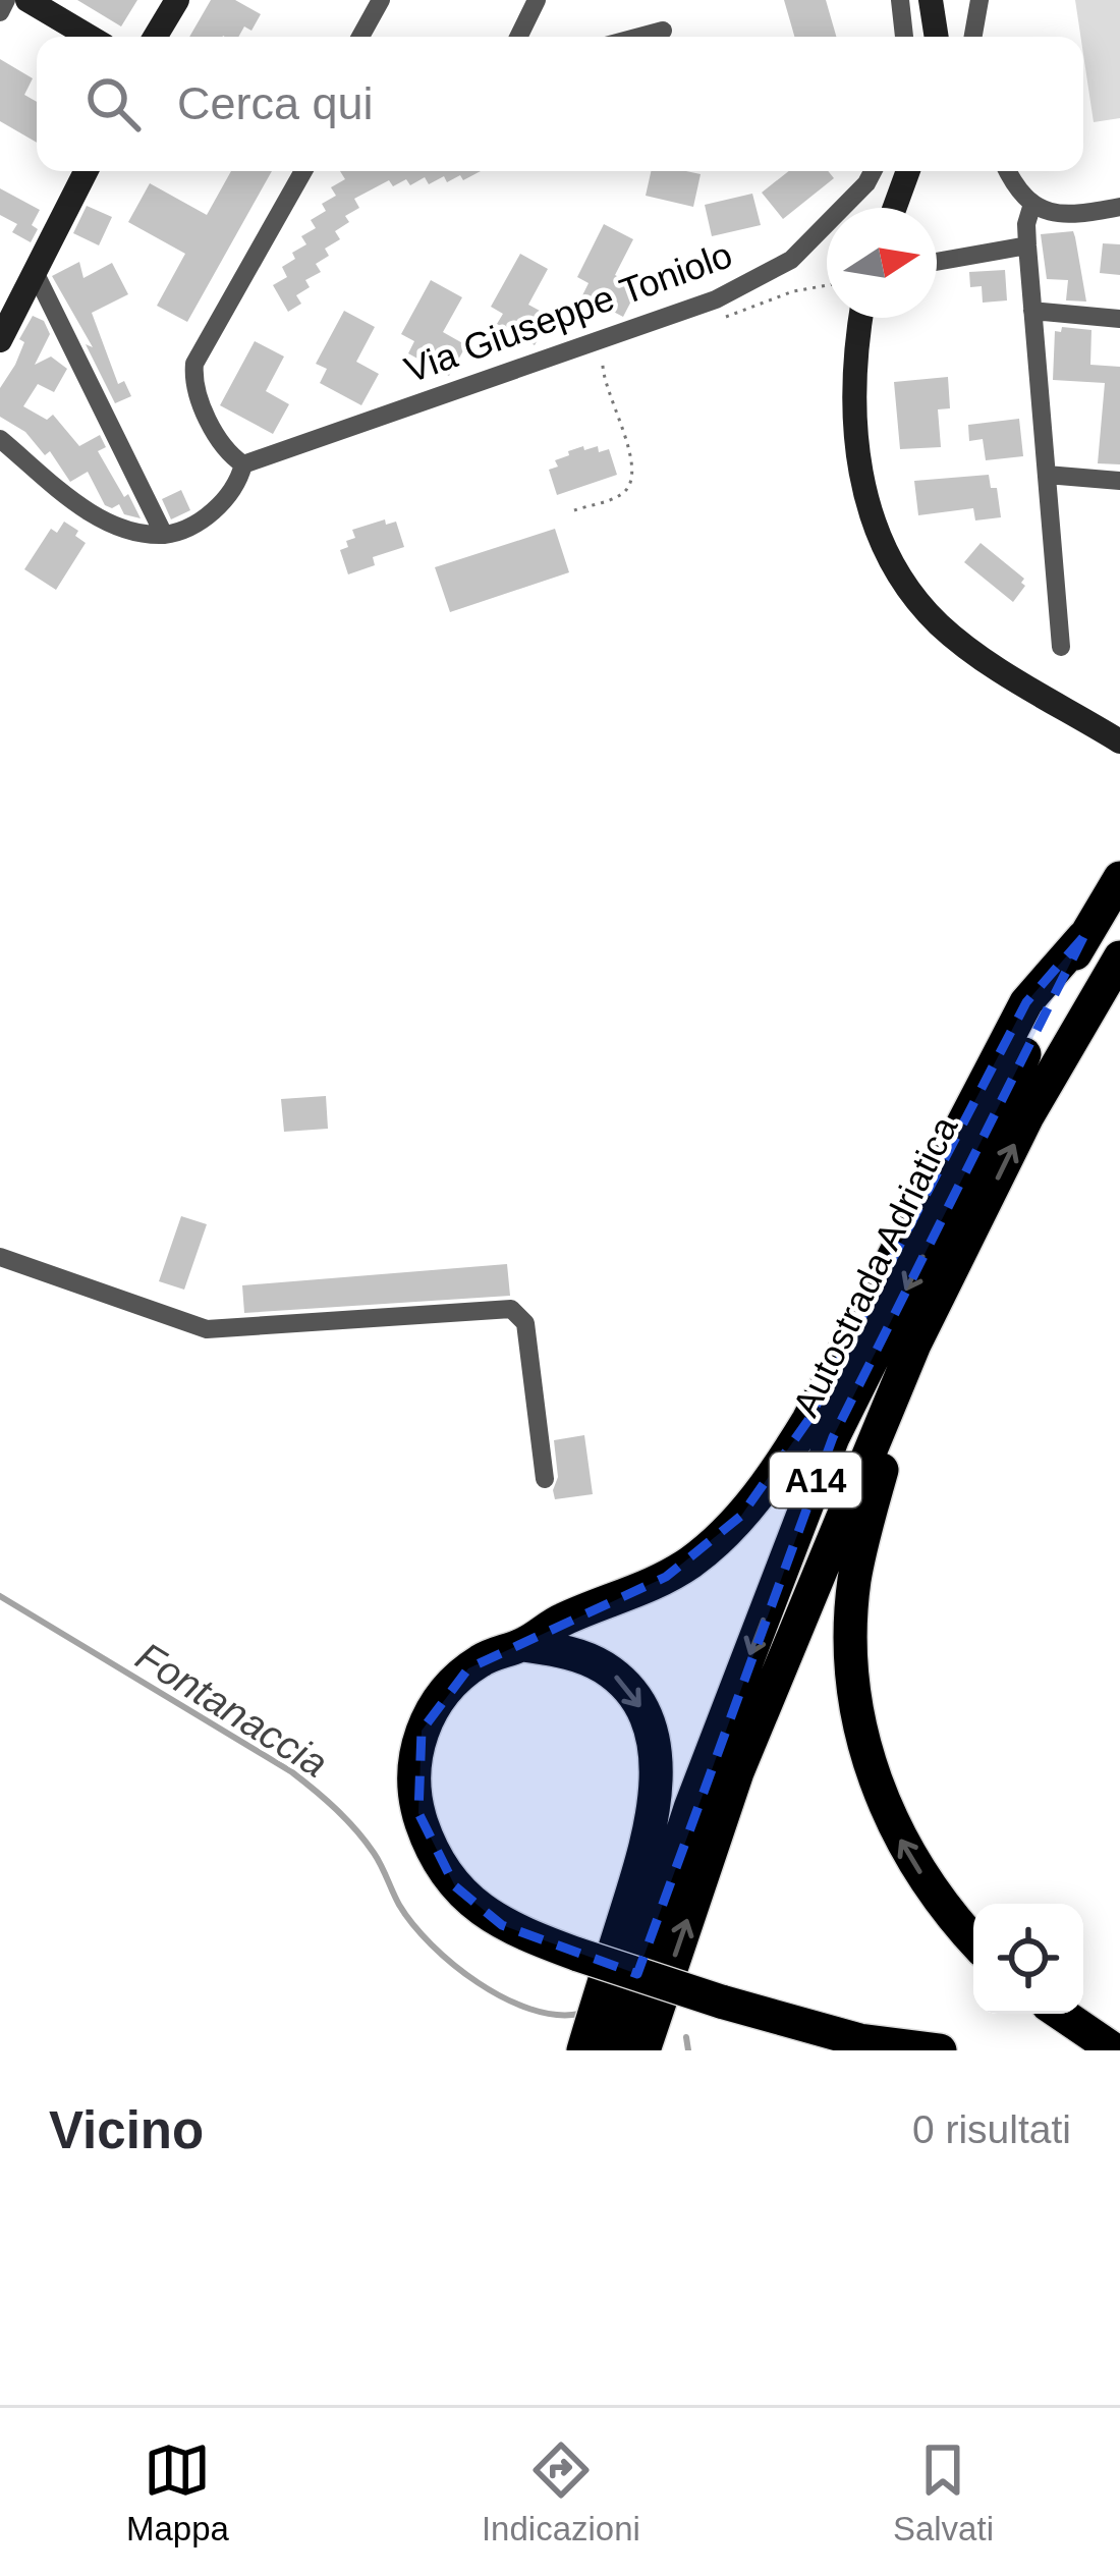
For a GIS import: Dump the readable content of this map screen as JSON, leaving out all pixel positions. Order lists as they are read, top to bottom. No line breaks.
{"streets":{"highway":["Autostrada Adriatica","A14"],"street":["Via Giuseppe Toniolo"]},"water":["Fontanaccia"],"north":"right","page":{"search":"Cerca qui","heading":["Vicino","0 risultati"],"nav":["Mappa","Indicazioni","Salvati"]}}
